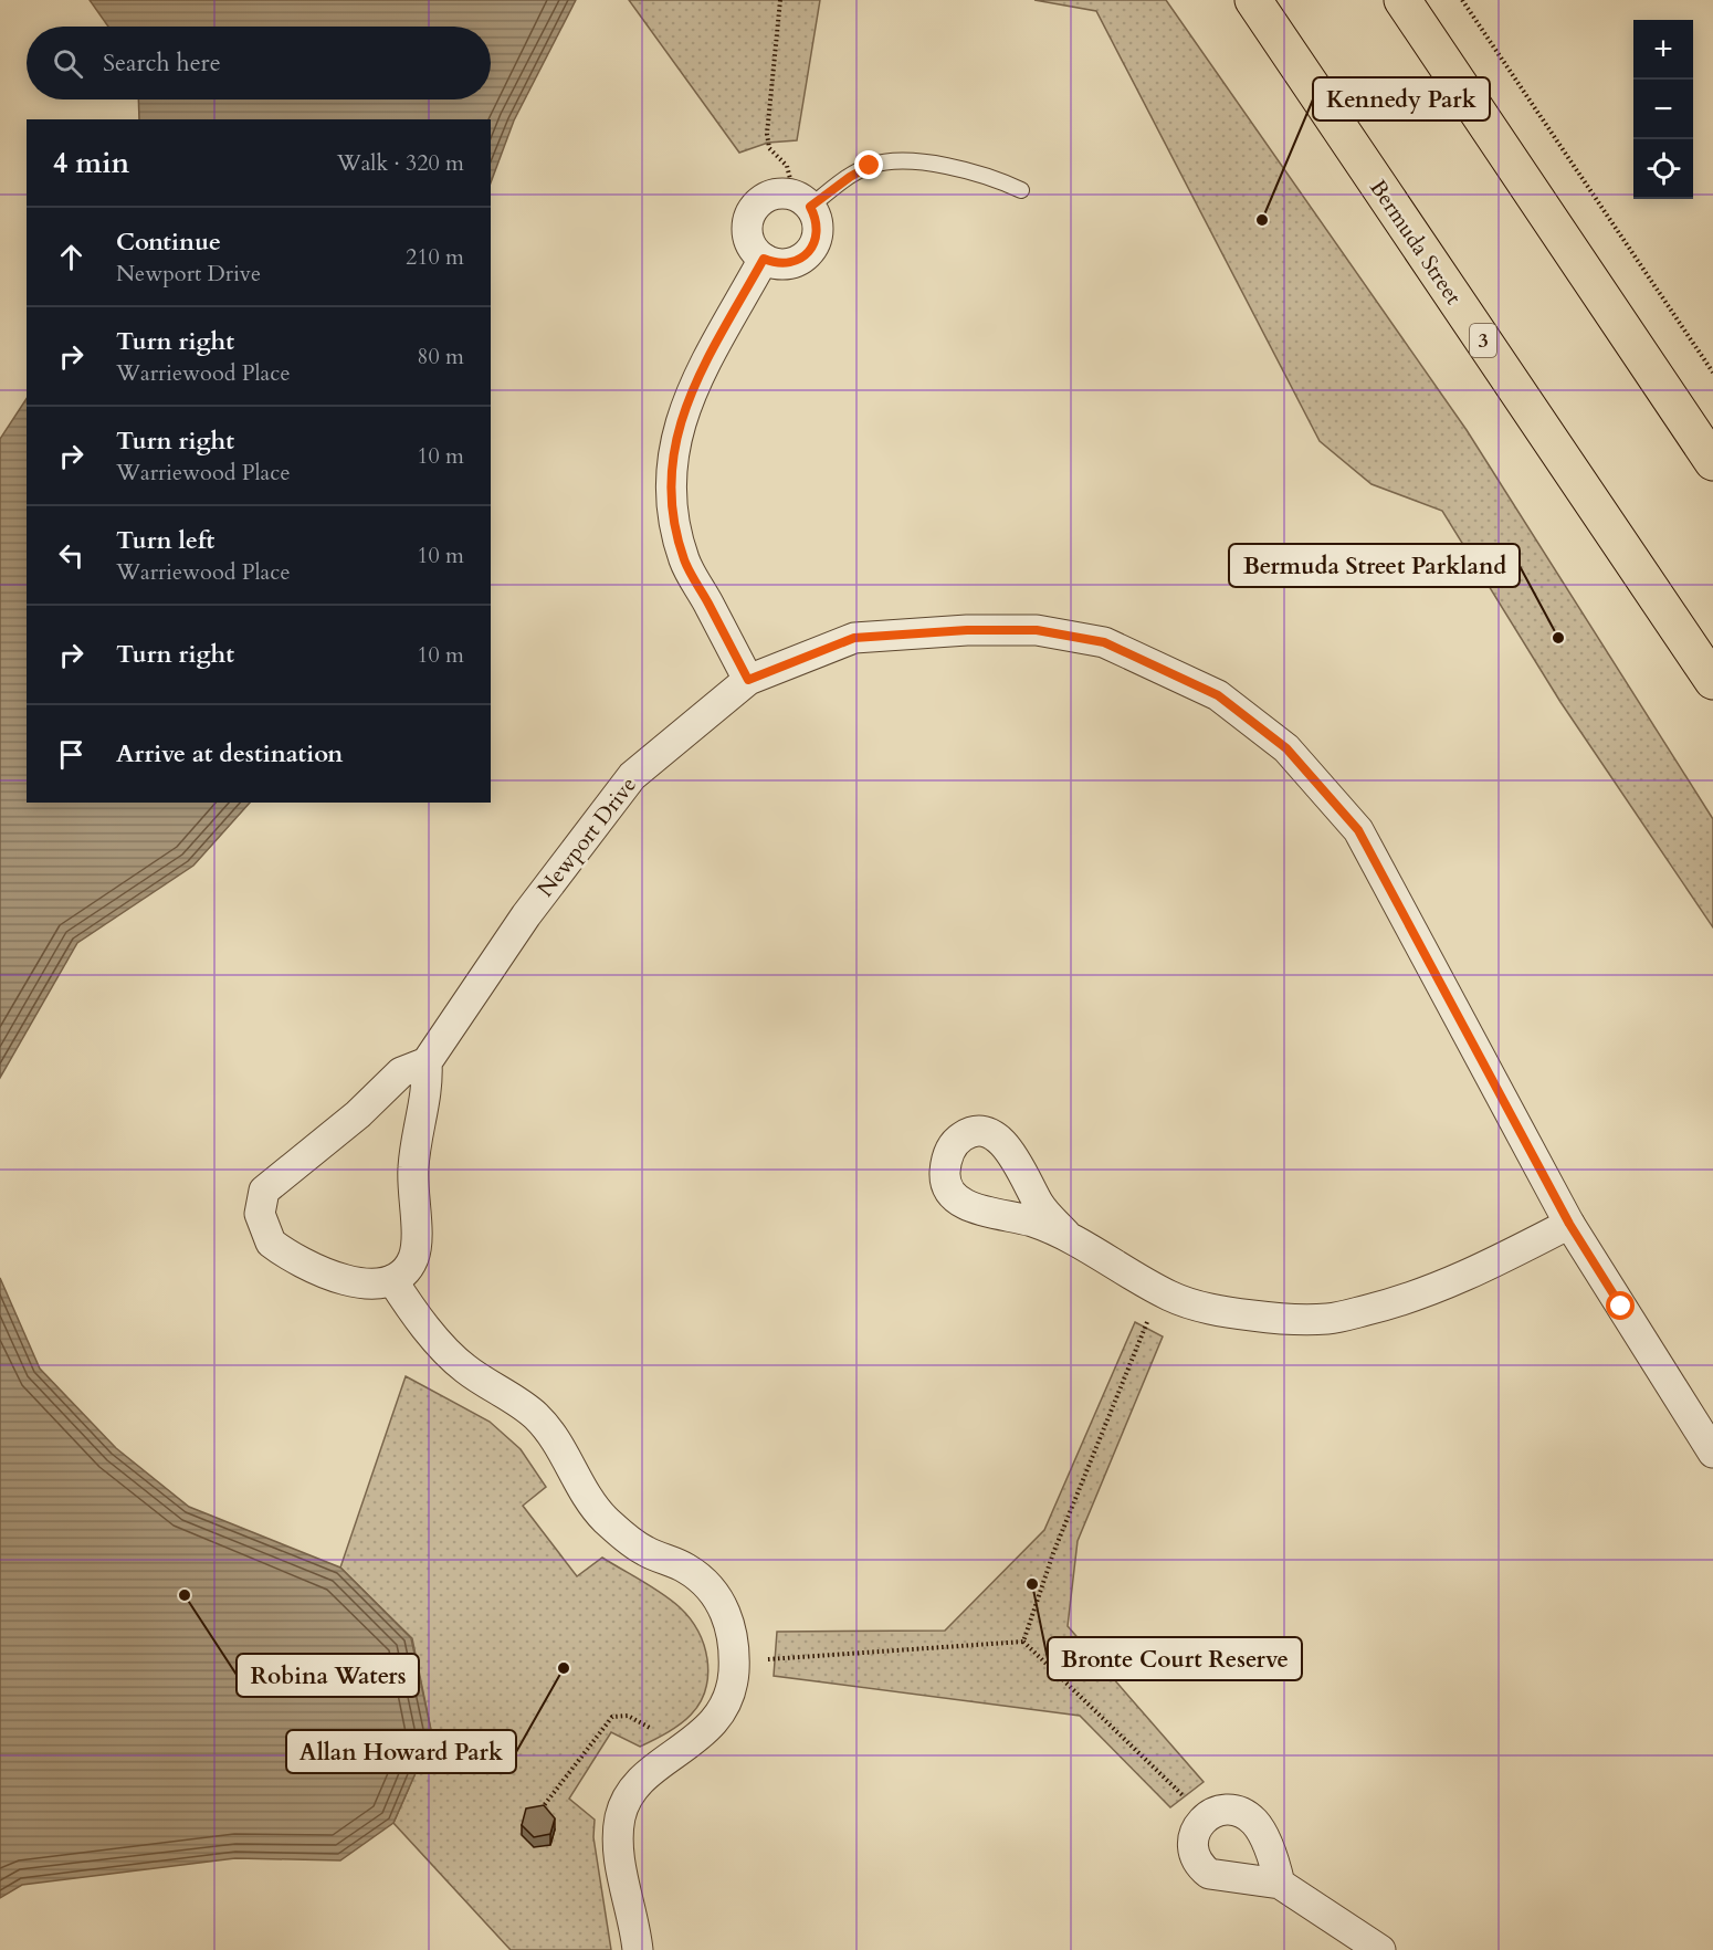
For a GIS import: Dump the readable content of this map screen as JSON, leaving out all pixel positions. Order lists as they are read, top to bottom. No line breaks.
{"streets":{"main road":["Bermuda Street","3"],"street":["Newport Drive"]},"places":["Kennedy Park","Bermuda Street Parkland","Bronte Court Reserve","Robina Waters","Allan Howard Park"],"page":{"map_buttons":["+","−"],"search":"Search here","heading":["4 min","Walk · 320 m"],"list":[["Continue","Newport Drive","210 m"],["Turn right","Warriewood Place","80 m"],["Turn right","Warriewood Place","10 m"],["Turn left","Warriewood Place","10 m"],["Turn right","10 m"],"Arrive at destination"]}}
